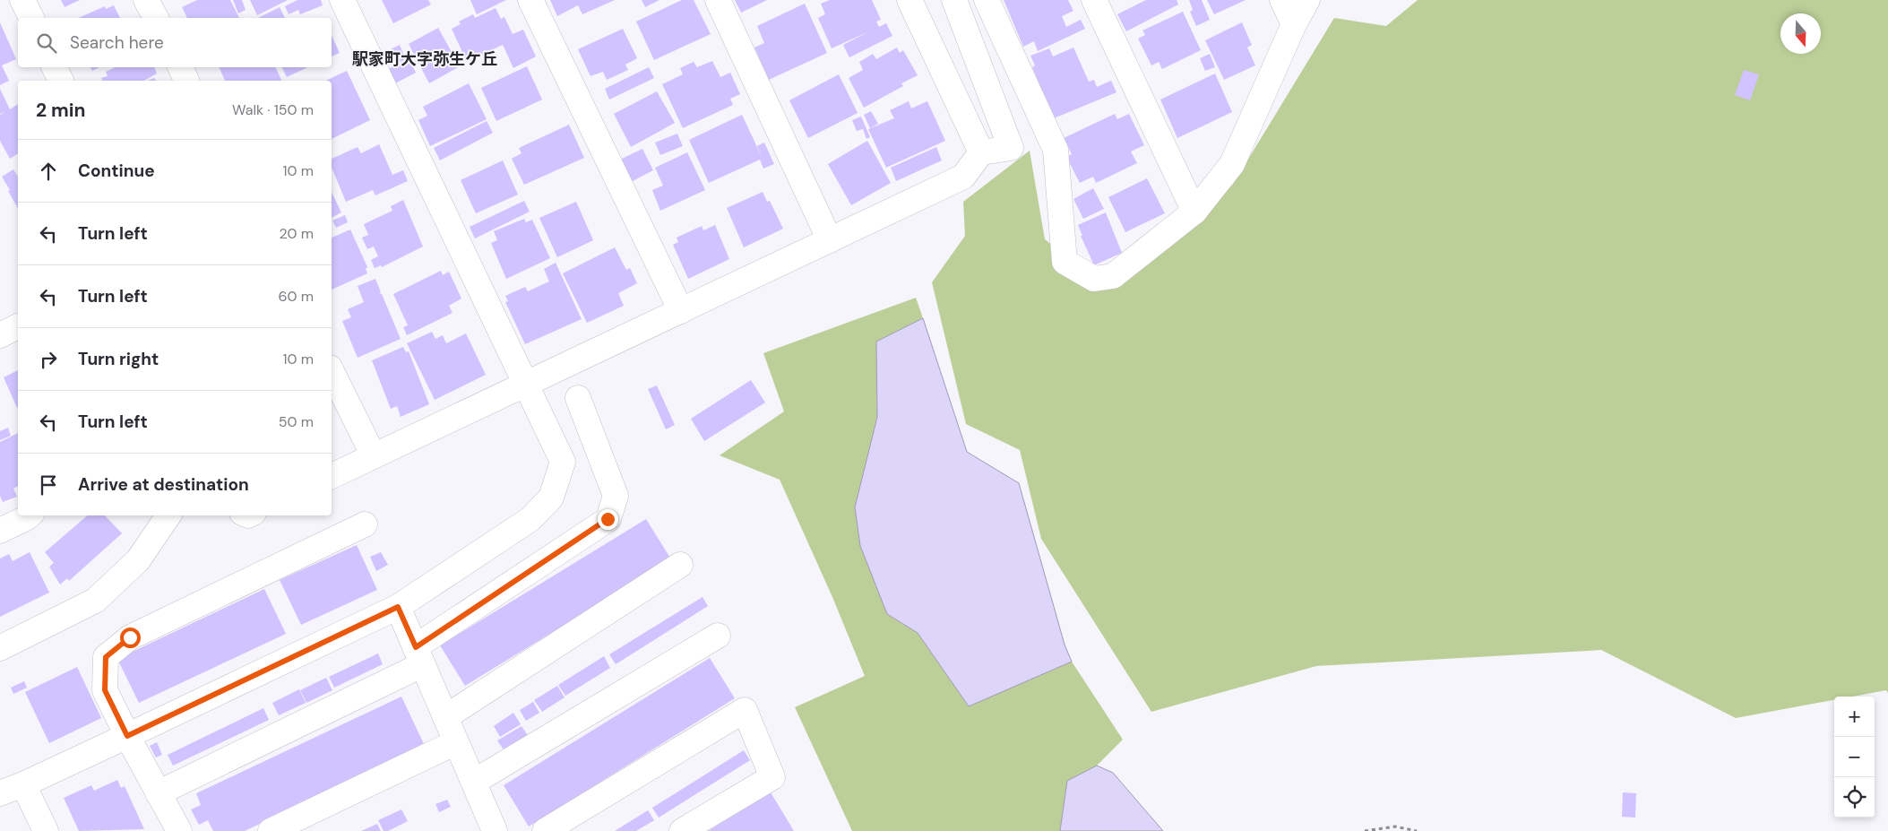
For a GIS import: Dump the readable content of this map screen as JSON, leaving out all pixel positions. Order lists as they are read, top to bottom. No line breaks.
{"districts":["駅家町大字弥生ケ丘"],"north":"bottom","page":{"search":"Search here","heading":["2 min","Walk · 150 m"],"list":[["Continue","10 m"],["Turn left","20 m"],["Turn left","60 m"],["Turn right","10 m"],["Turn left","50 m"],"Arrive at destination"],"map_buttons":["+","−"]}}
